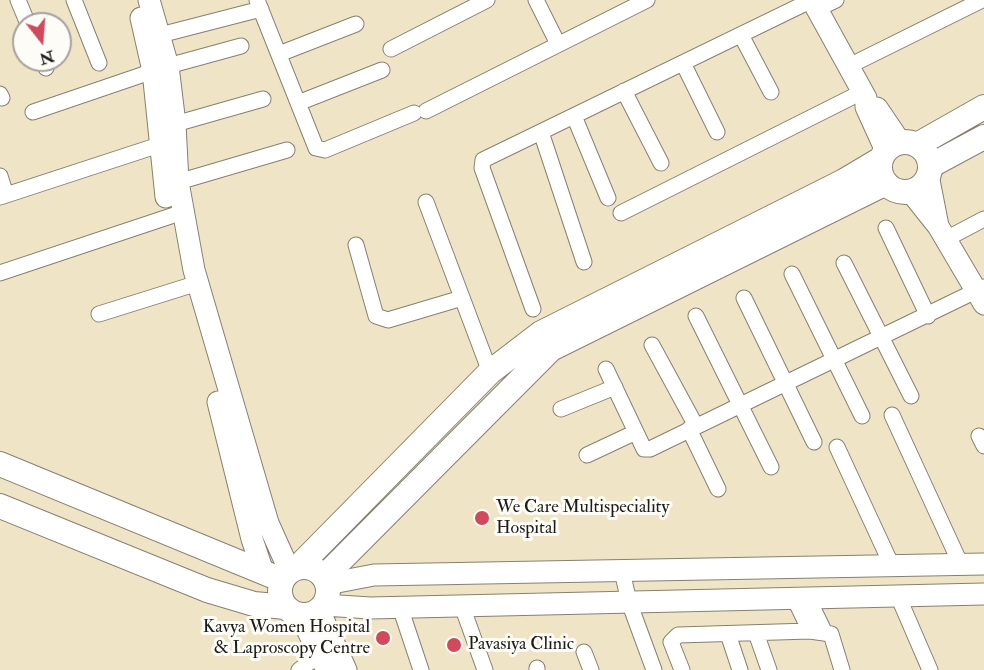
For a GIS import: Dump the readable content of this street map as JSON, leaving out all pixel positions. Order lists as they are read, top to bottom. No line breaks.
{"places":["We Care Multispeciality Hospital","Kavya Women Hospital & Laproscopy Centre","Pavasiya Clinic"],"north":"bottom"}
